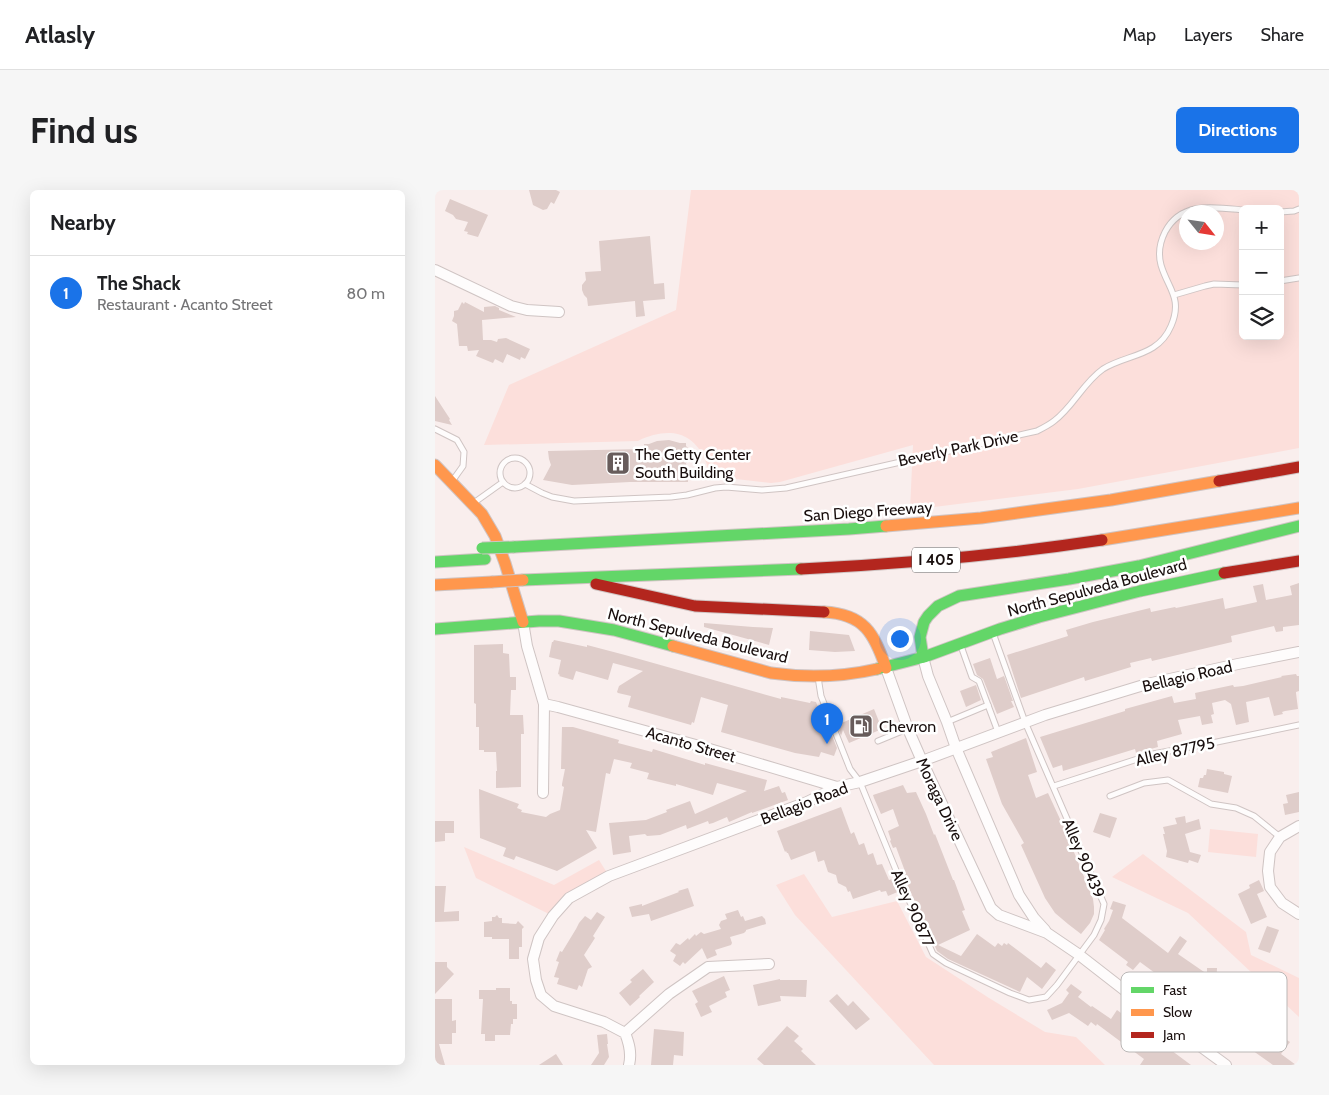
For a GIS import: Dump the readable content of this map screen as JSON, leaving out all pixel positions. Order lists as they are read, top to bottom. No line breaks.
{"streets":{"main road":["San Diego Freeway","I 405","North Sepulveda Boulevard"],"street":["Bellagio Road","Acanto Street","Moraga Drive"],"lane":["Beverly Park Drive","Alley 87795","Alley 90439","Alley 90877"]},"crossings":[["North Sepulveda Boulevard","Moraga Drive"],["North Sepulveda Boulevard","Alley 90439"],["North Sepulveda Boulevard","Alley 90877"],["Bellagio Road","Acanto Street"],["Bellagio Road","Moraga Drive"],["Bellagio Road","Alley 90439"],["Bellagio Road","Alley 90877"],["Alley 87795","Alley 90439"],["Moraga Drive","Alley 90439"],["Moraga Drive","Alley 90877"],["Alley 90439","Alley 90877"]],"places":{"building":["The Getty Center South Building"],"fuel station":["Chevron"]},"legend":["Fast","Slow","Jam"],"north":"bottom right","page":{"header":"Atlasly","nav":["Map","Layers","Share"],"buttons":"Directions","title":"Find us","heading":"Nearby","map_buttons":["+","−"],"list":[{"mark":"1","name":"The Shack","note":"Restaurant · Acanto Street","value":"80 m"}],"pins":"1"}}
